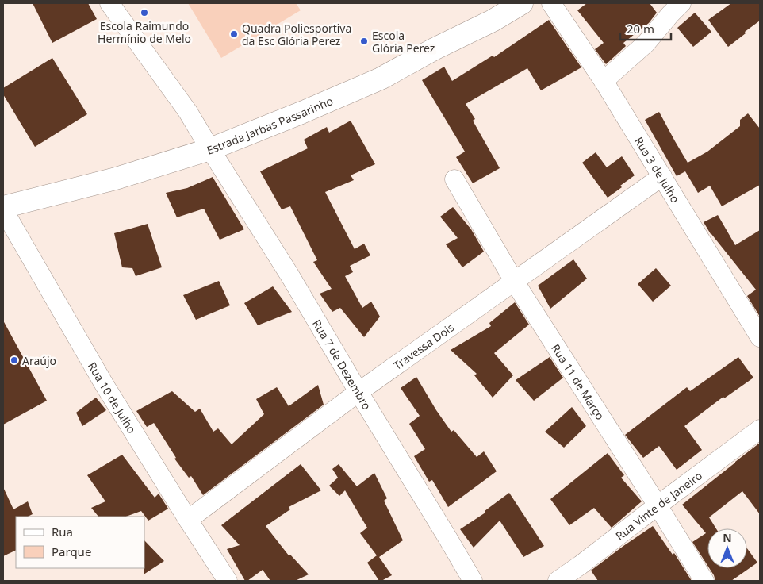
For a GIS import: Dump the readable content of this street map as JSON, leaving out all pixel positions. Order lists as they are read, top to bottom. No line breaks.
{"streets":{"street":["Estrada Jarbas Passarinho","Rua 3 de Julho","Travessa Dois","Rua 7 de Dezembro","Rua 11 de Março","Rua 10 de Julho","Rua Vinte de Janeiro"]},"crossings":[["Estrada Jarbas Passarinho","Rua 7 de Dezembro"],["Estrada Jarbas Passarinho","Rua 10 de Julho"],["Rua 3 de Julho","Travessa Dois"],["Travessa Dois","Rua 7 de Dezembro"],["Travessa Dois","Rua 11 de Março"],["Travessa Dois","Rua 10 de Julho"],["Rua 11 de Março","Rua Vinte de Janeiro"]],"places":["Escola Raimundo Hermínio de Melo","Quadra Poliesportiva da Esc Glória Perez","Escola Glória Perez","Araújo"],"legend":["Rua","Parque"],"scale_bar":"20 m","north":"top"}
